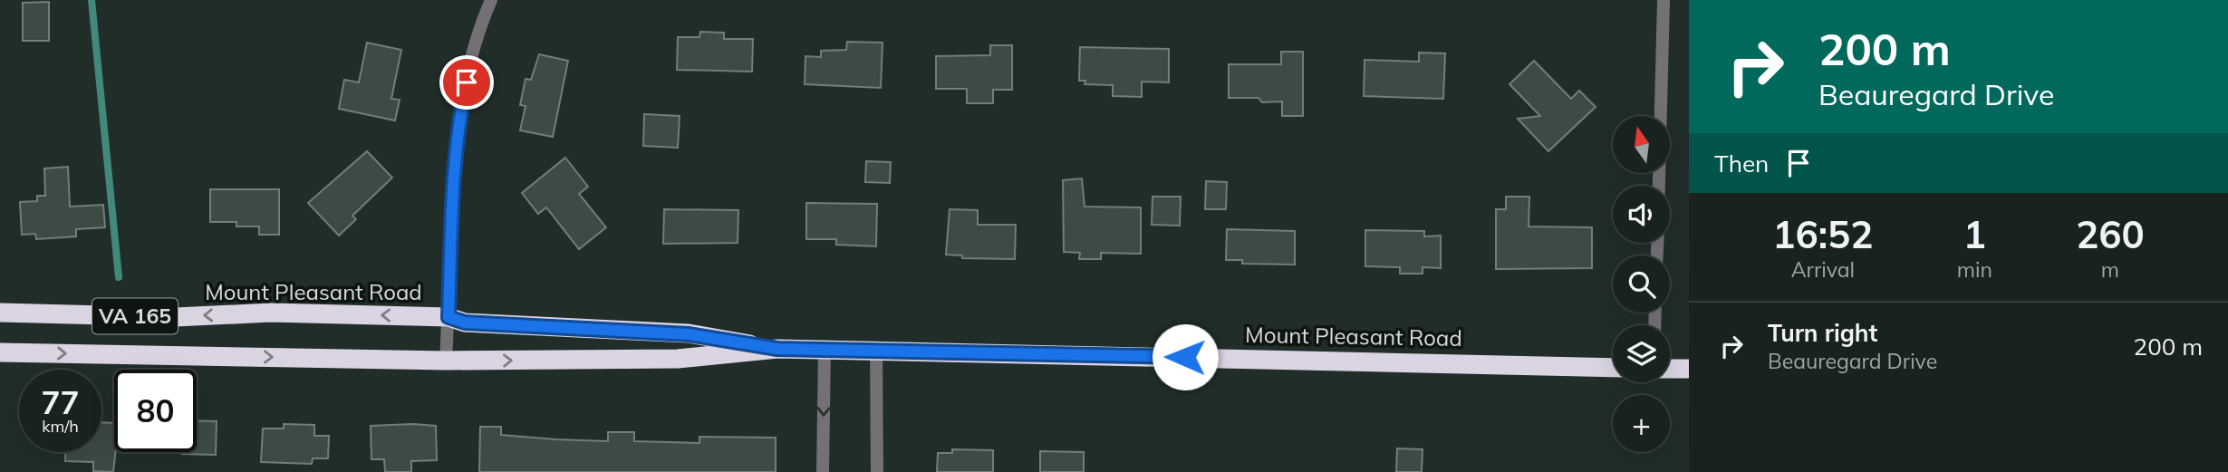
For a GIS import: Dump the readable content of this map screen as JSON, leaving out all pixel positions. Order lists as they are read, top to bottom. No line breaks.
{"streets":{"highway":["Mount Pleasant Road","VA 165"]},"north":"top","page":{"turn":["200 m","Beauregard Drive"],"map_buttons":"+","then":"Then","eta":["16:52","Arrival","1","min","260","m"],"list":[{"name":"Turn right","note":"Beauregard Drive","value":"200 m"}],"speed":"77 km/h","limit":"80"}}
